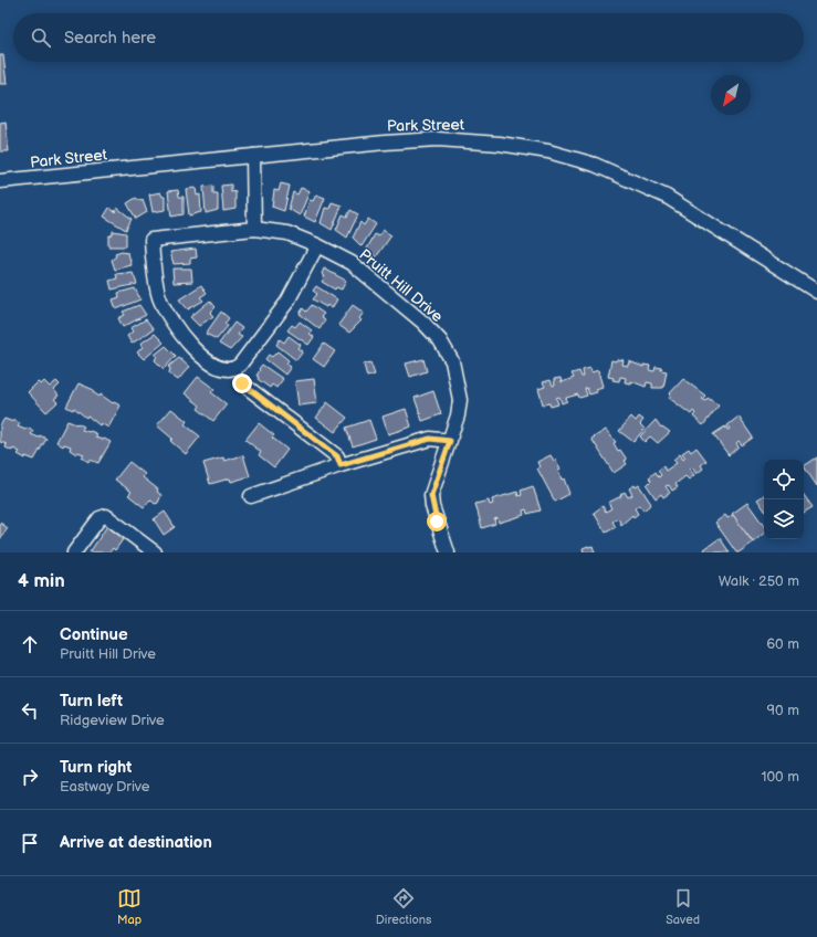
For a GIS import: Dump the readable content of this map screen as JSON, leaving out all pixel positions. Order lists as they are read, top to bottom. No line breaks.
{"streets":{"street":["Park Street","Pruitt Hill Drive"]},"north":"bottom left","page":{"search":"Search here","heading":["4 min","Walk · 250 m"],"list":[["Continue","Pruitt Hill Drive","60 m"],["Turn left","Ridgeview Drive","90 m"],["Turn right","Eastway Drive","100 m"],"Arrive at destination"],"nav":["Map","Directions","Saved"]}}
